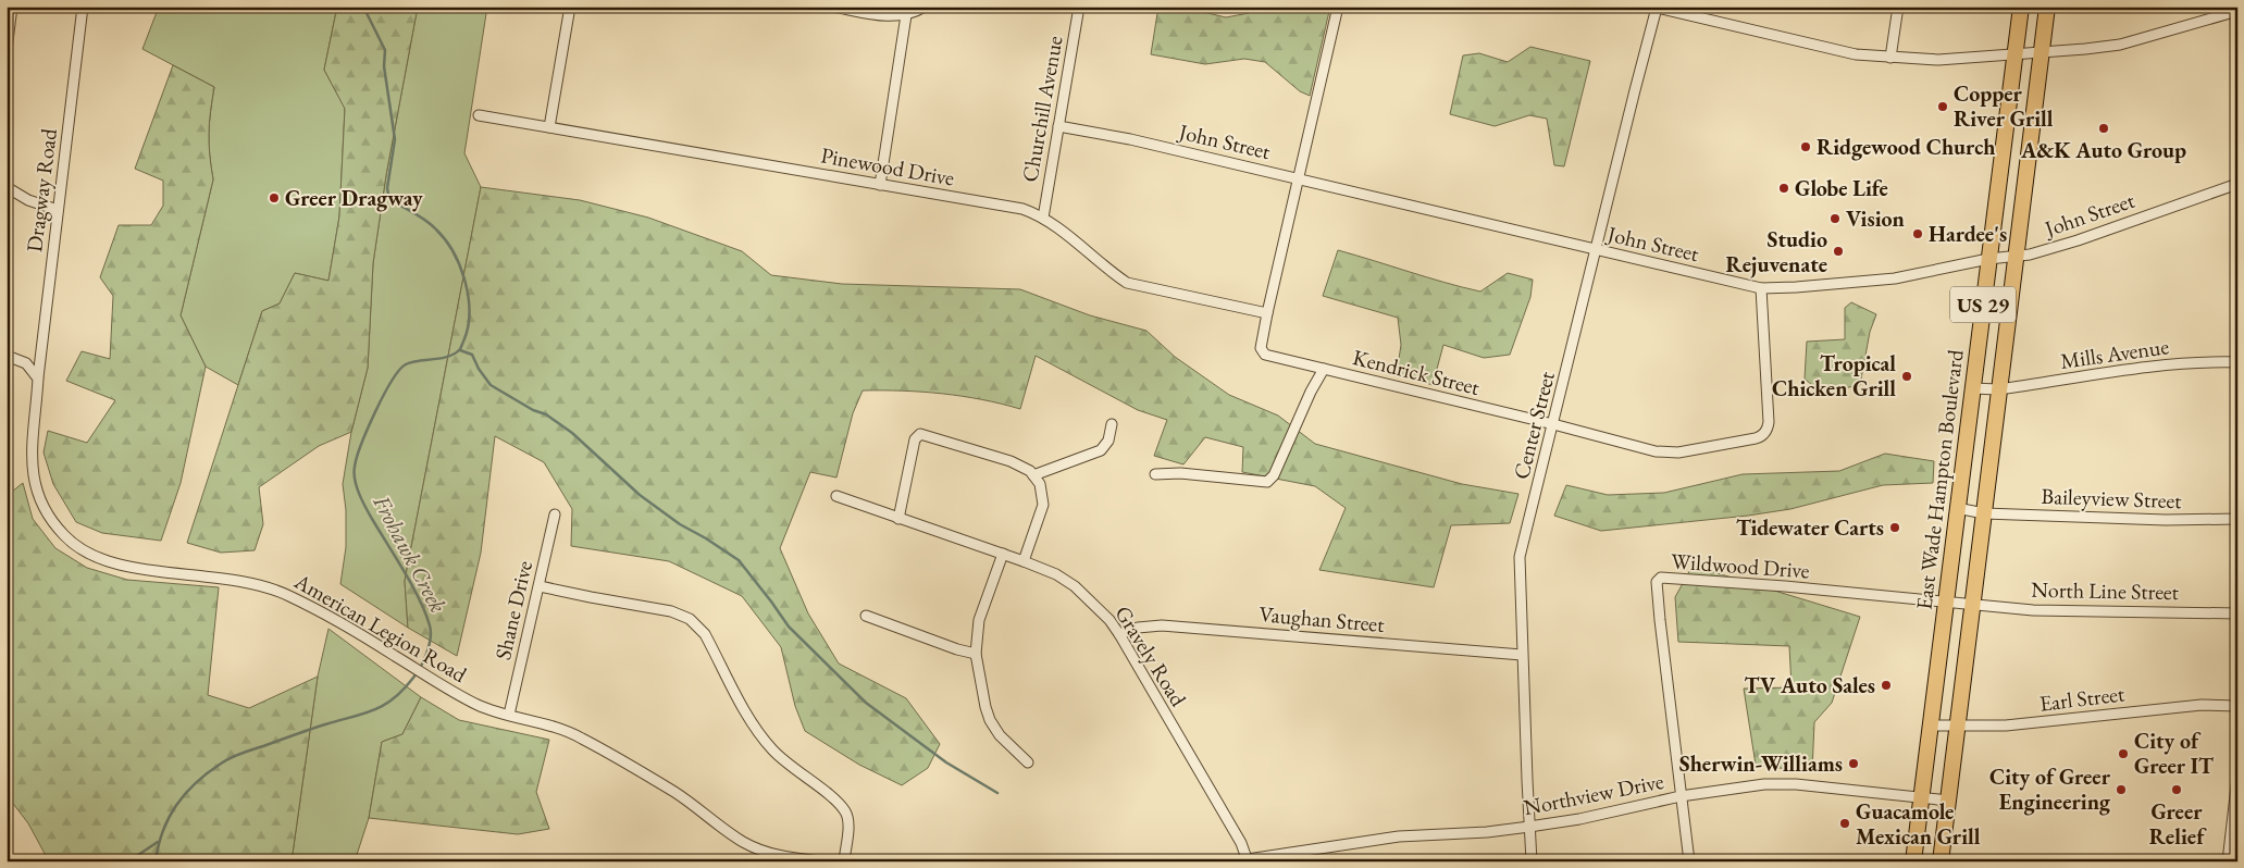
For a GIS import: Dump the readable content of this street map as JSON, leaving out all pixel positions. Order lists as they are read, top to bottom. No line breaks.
{"streets":{"main road":["US 29","East Wade Hampton Boulevard"],"street":["Churchill Avenue","John Street","Pinewood Drive","Dragway Road","Mills Avenue","Kendrick Street","Center Street","Baileyview Street","Wildwood Drive","North Line Street","Shane Drive","Vaughan Street","American Legion Road","Gravely Road","Earl Street","Northview Drive"]},"crossings":[["Churchill Avenue","John Street"],["Churchill Avenue","Pinewood Drive"],["John Street","US 29"],["John Street","Kendrick Street"],["John Street","Center Street"],["John Street","East Wade Hampton Boulevard"],["Pinewood Drive","Kendrick Street"],["Dragway Road","American Legion Road"],["US 29","Mills Avenue"],["US 29","Baileyview Street"],["US 29","Wildwood Drive"],["US 29","North Line Street"],["US 29","Earl Street"],["US 29","Northview Drive"],["Mills Avenue","East Wade Hampton Boulevard"],["Kendrick Street","Center Street"],["Center Street","Vaughan Street"],["Center Street","Northview Drive"],["East Wade Hampton Boulevard","Baileyview Street"],["East Wade Hampton Boulevard","Wildwood Drive"],["East Wade Hampton Boulevard","Earl Street"],["East Wade Hampton Boulevard","Northview Drive"],["Wildwood Drive","North Line Street"],["Wildwood Drive","Northview Drive"],["Shane Drive","American Legion Road"],["Vaughan Street","Gravely Road"],["Gravely Road","Northview Drive"]],"water":["Frohawk Creek"],"places":["Copper River Grill","A&K Auto Group","Ridgewood Church","Globe Life","Greer Dragway","Vision","Hardee's","Studio Rejuvenate","Tropical Chicken Grill","Tidewater Carts","TV Auto Sales","City of Greer IT","Sherwin-Williams","City of Greer Engineering","Greer Relief","Guacamole Mexican Grill"]}
